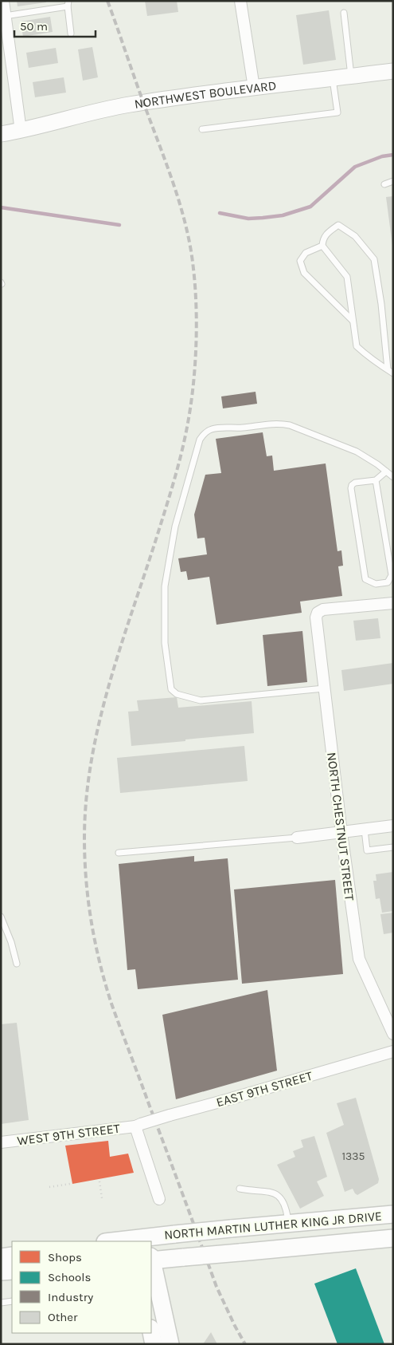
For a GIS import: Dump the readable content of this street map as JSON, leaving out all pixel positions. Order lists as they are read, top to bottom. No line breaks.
{"streets":{"main road":["NORTHWEST BOULEVARD","NORTH MARTIN LUTHER KING JR DRIVE"],"street":["NORTH CHESTNUT STREET","EAST 9TH STREET","WEST 9TH STREET"]},"crossings":[["EAST 9TH STREET","WEST 9TH STREET"]],"house_numbers":["1335"],"legend":["Shops","Schools","Industry","Other"],"scale_bar":"50 m"}
